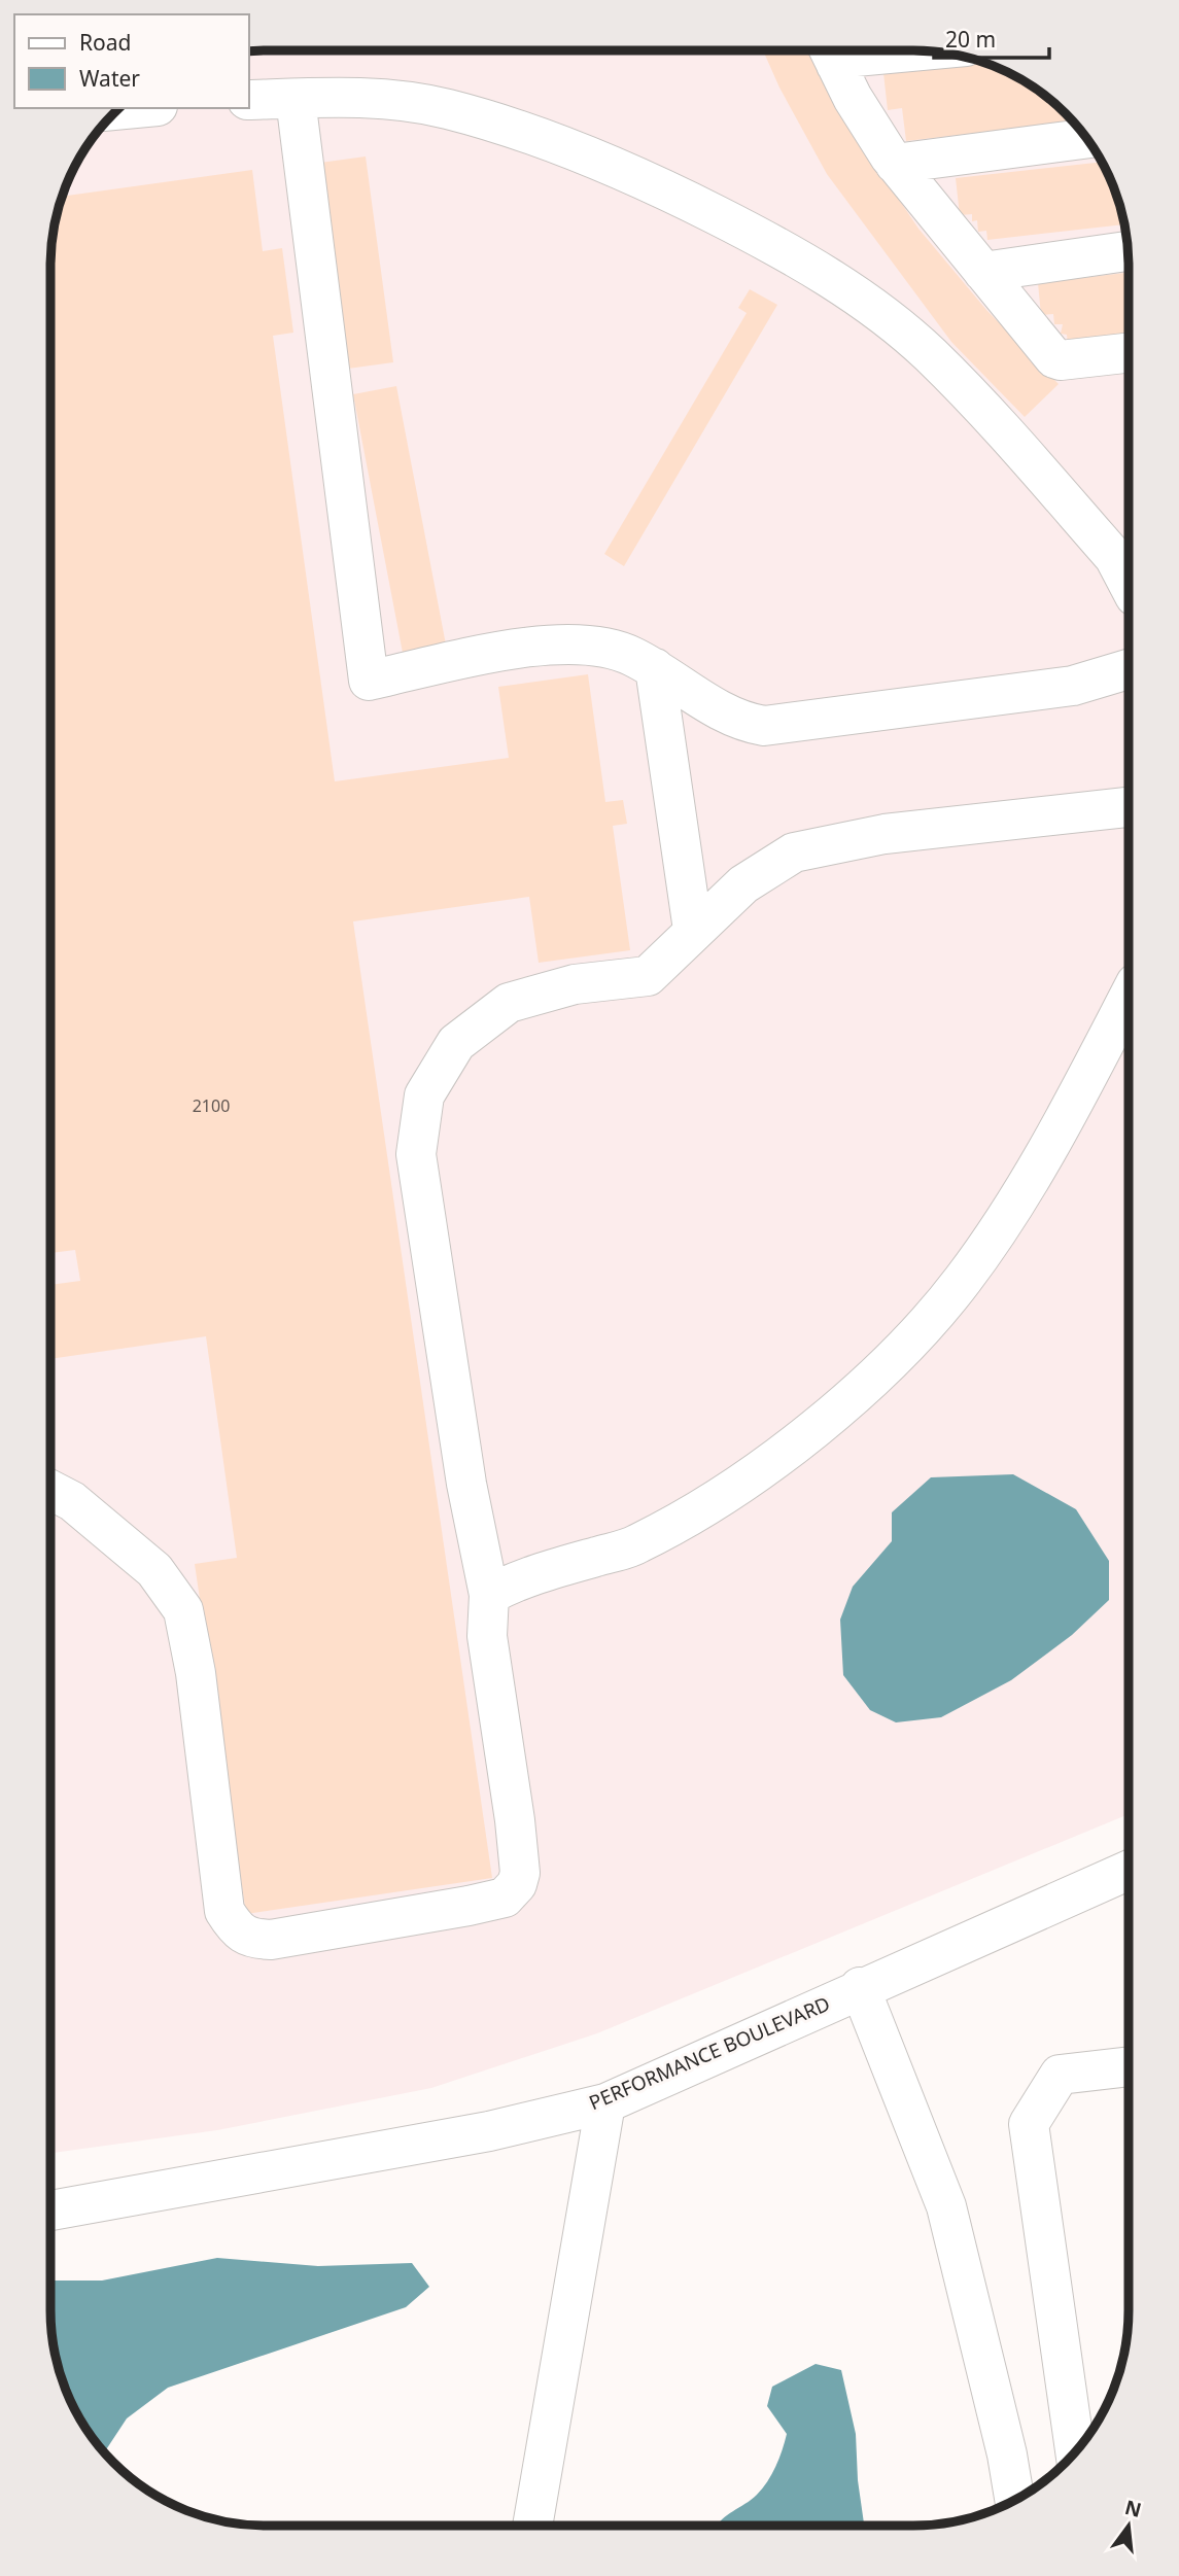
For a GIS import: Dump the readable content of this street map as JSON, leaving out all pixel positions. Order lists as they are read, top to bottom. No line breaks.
{"streets":{"street":["PERFORMANCE BOULEVARD"]},"house_numbers":["2100"],"legend":["Road","Water"],"scale_bar":"20 m","north":"top"}
